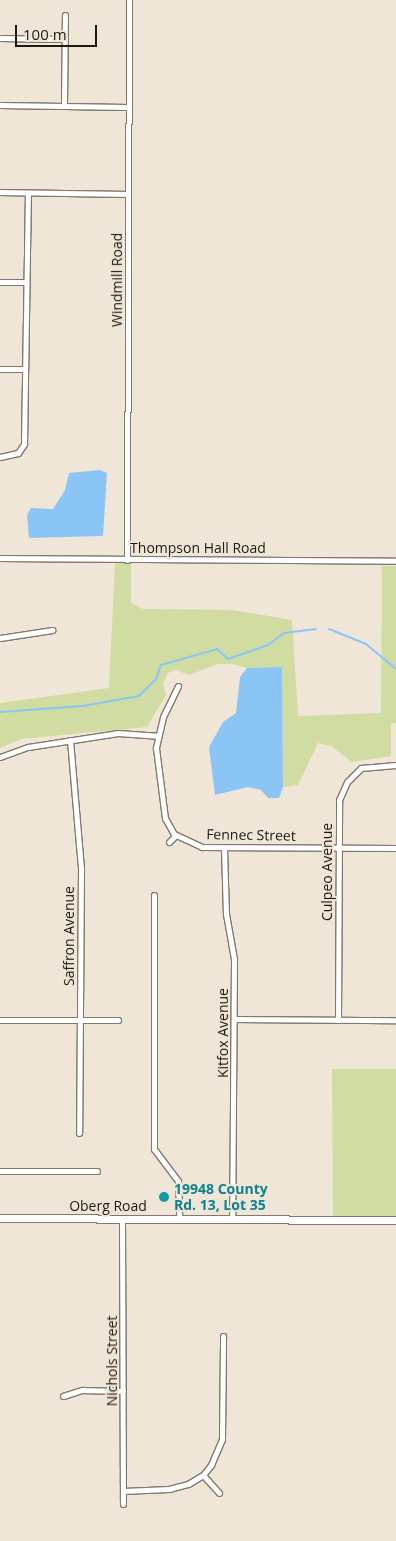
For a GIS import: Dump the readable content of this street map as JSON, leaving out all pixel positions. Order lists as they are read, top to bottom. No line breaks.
{"streets":{"street":["Windmill Road","Thompson Hall Road","Fennec Street","Culpeo Avenue","Saffron Avenue","Kitfox Avenue","Oberg Road","Nichols Street"]},"crossings":[["Windmill Road","Thompson Hall Road"],["Fennec Street","Culpeo Avenue"],["Fennec Street","Kitfox Avenue"],["Kitfox Avenue","Oberg Road"],["Oberg Road","Nichols Street"]],"places":["19948 County Rd. 13, Lot 35"],"scale_bar":"100 m"}
